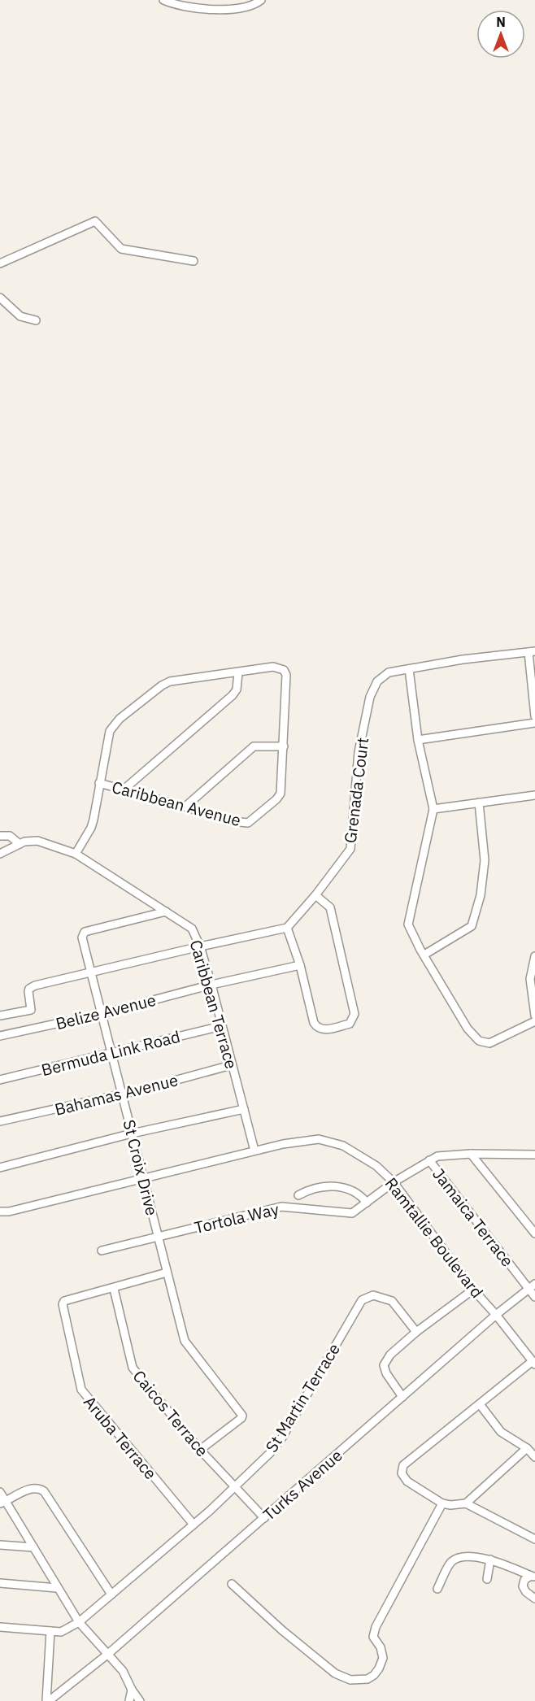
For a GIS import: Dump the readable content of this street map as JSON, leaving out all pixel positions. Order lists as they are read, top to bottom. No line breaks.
{"streets":{"street":["Grenada Court","Caribbean Avenue","Caribbean Terrace","Belize Avenue","Bermuda Link Road","Bahamas Avenue","St Croix Drive","Jamaica Terrace","Tortola Way","Ramtallie Boulevard","St Martin Terrace","Caicos Terrace","Aruba Terrace","Turks Avenue"]},"crossings":[["Caribbean Avenue","Caribbean Terrace"],["Caribbean Terrace","Belize Avenue"],["Caribbean Terrace","Bermuda Link Road"],["Caribbean Terrace","Bahamas Avenue"],["Caribbean Terrace","St Croix Drive"],["Caribbean Terrace","Ramtallie Boulevard"],["Belize Avenue","St Croix Drive"],["Bermuda Link Road","St Croix Drive"],["Bahamas Avenue","St Croix Drive"],["St Croix Drive","Tortola Way"],["St Croix Drive","Ramtallie Boulevard"],["St Croix Drive","Caicos Terrace"],["St Croix Drive","Aruba Terrace"],["Jamaica Terrace","Tortola Way"],["Jamaica Terrace","Turks Avenue"],["Tortola Way","Ramtallie Boulevard"],["Ramtallie Boulevard","Turks Avenue"],["St Martin Terrace","Caicos Terrace"],["St Martin Terrace","Aruba Terrace"],["Caicos Terrace","Aruba Terrace"],["Caicos Terrace","Turks Avenue"]],"north":"top"}
